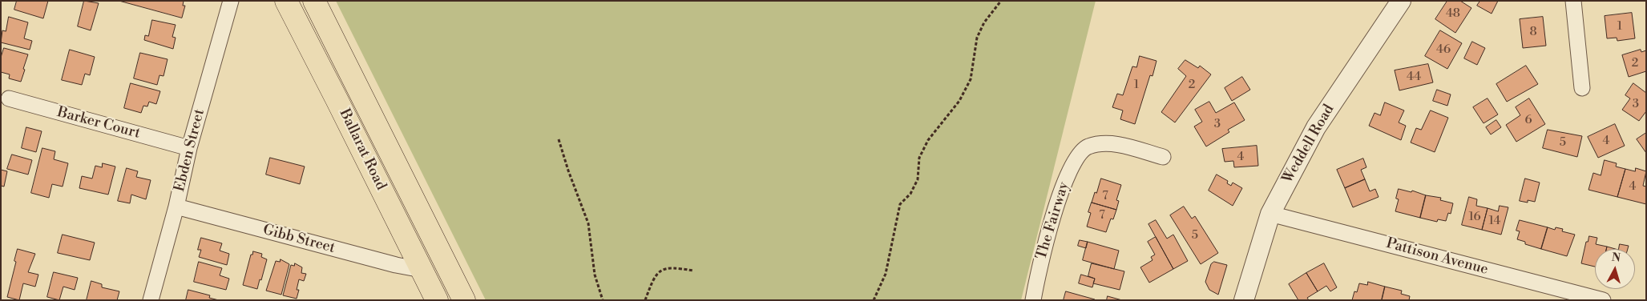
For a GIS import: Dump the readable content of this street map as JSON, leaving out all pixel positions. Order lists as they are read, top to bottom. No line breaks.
{"streets":{"highway":["Ballarat Road"],"street":["Barker Court","Weddell Road","Ebden Street","The Fairway","Gibb Street","Pattison Avenue"]},"crossings":[["Barker Court","Ebden Street"],["Weddell Road","Pattison Avenue"],["Ballarat Road","Gibb Street"],["Ebden Street","Gibb Street"]],"house_numbers":["48","1","8","46","2","44","1","2","3","6","3","4","5","4","4","7","7","16","14","5"],"north":"top"}
